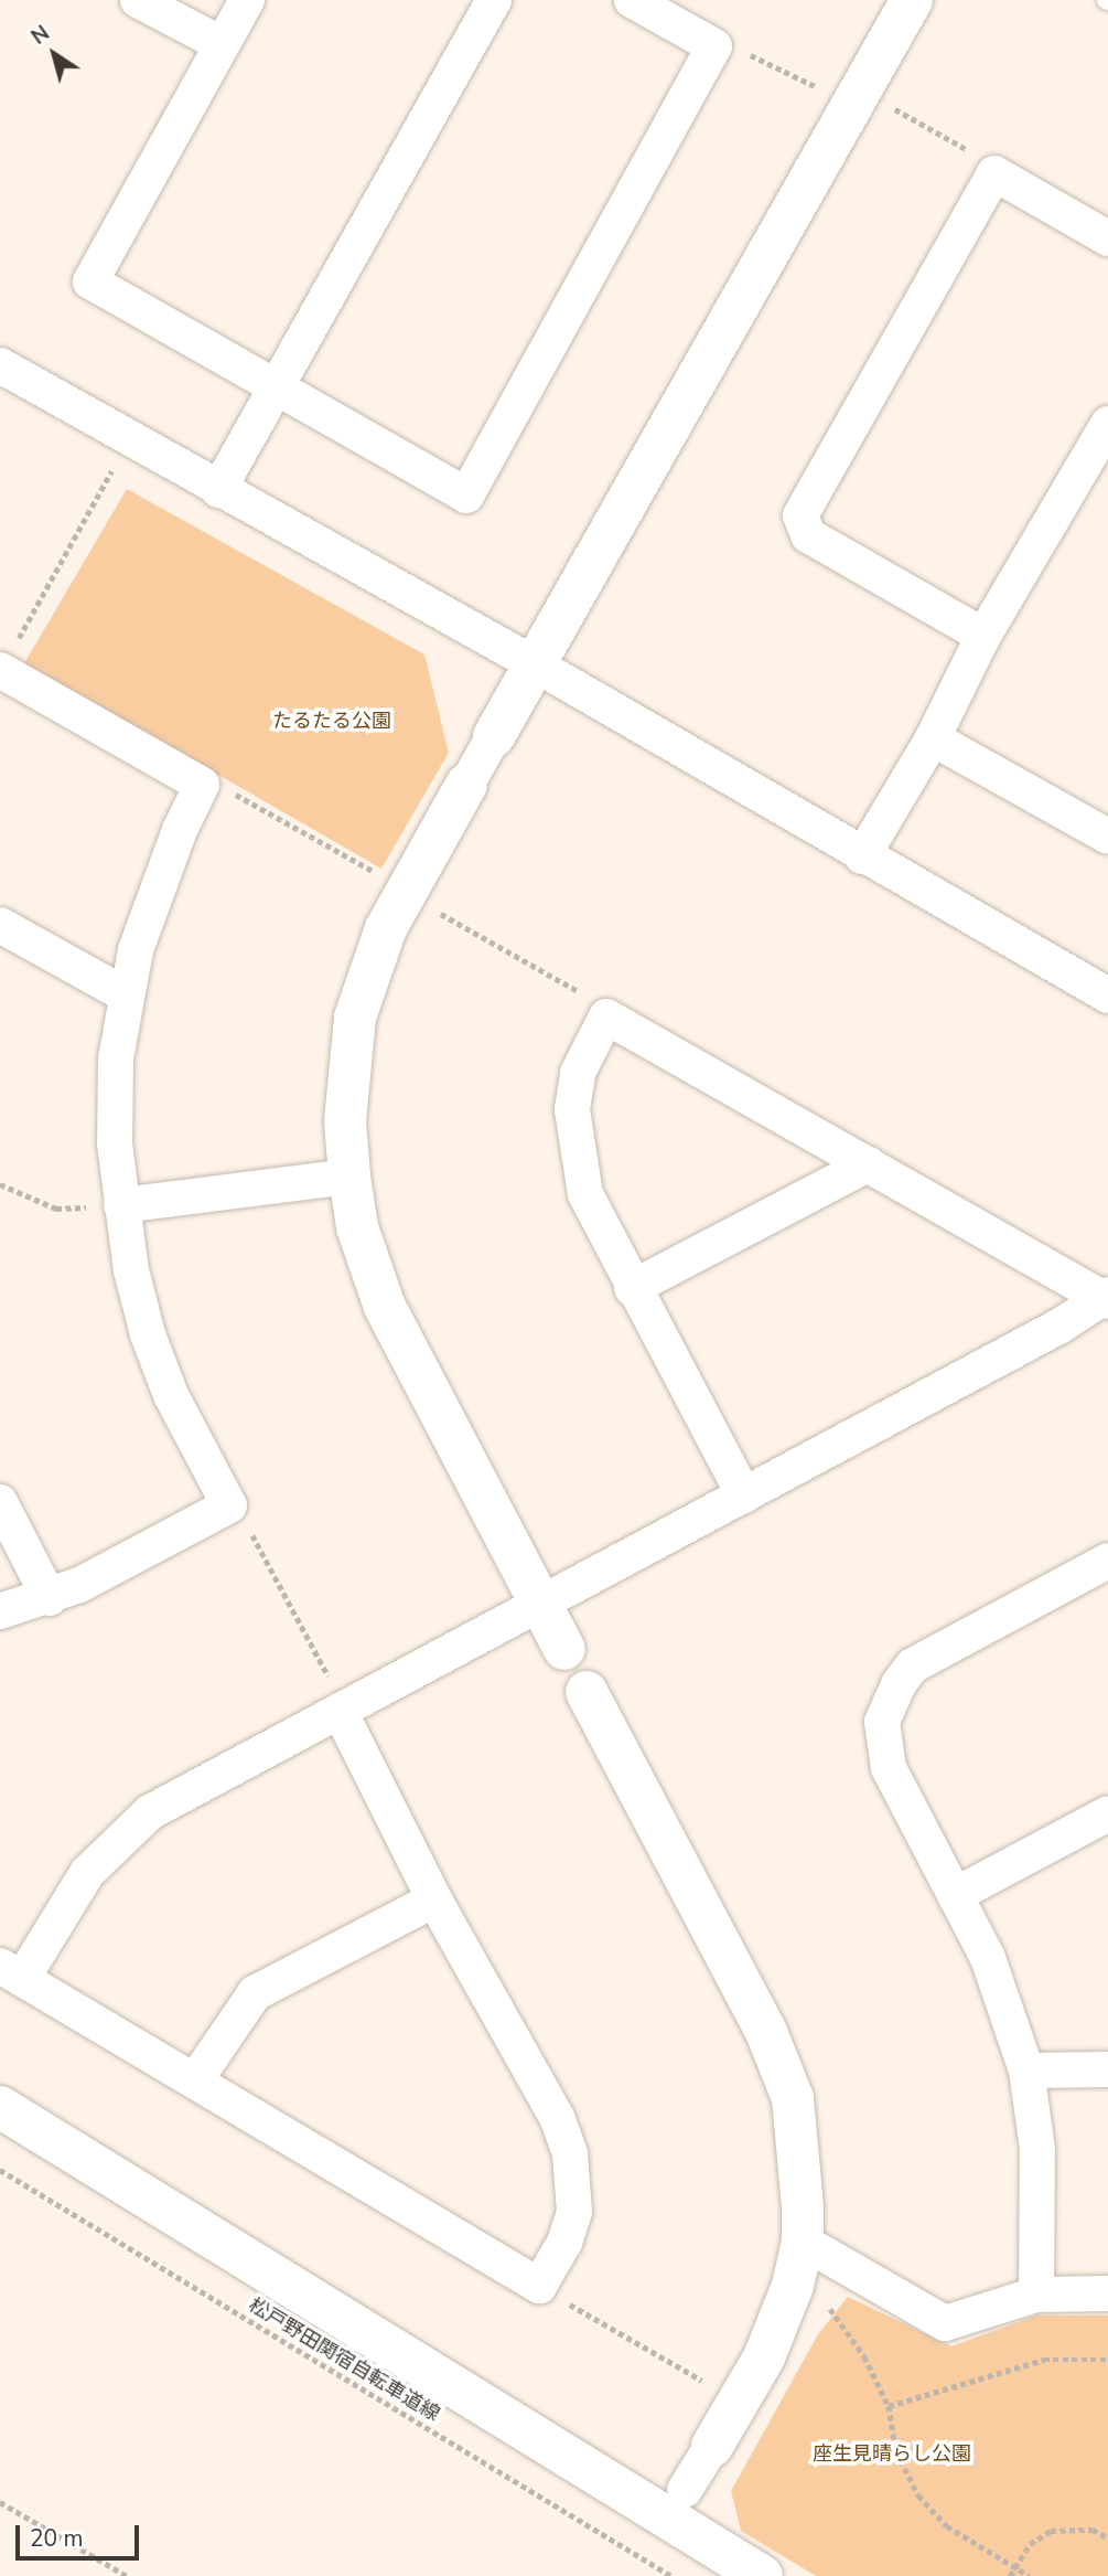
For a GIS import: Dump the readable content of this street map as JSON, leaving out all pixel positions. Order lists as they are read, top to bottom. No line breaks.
{"streets":{"path":["松戸野田関宿自転車道線"]},"parks":["たるたる公園","座生見晴らし公園"],"scale_bar":"20 m","north":"top left"}
